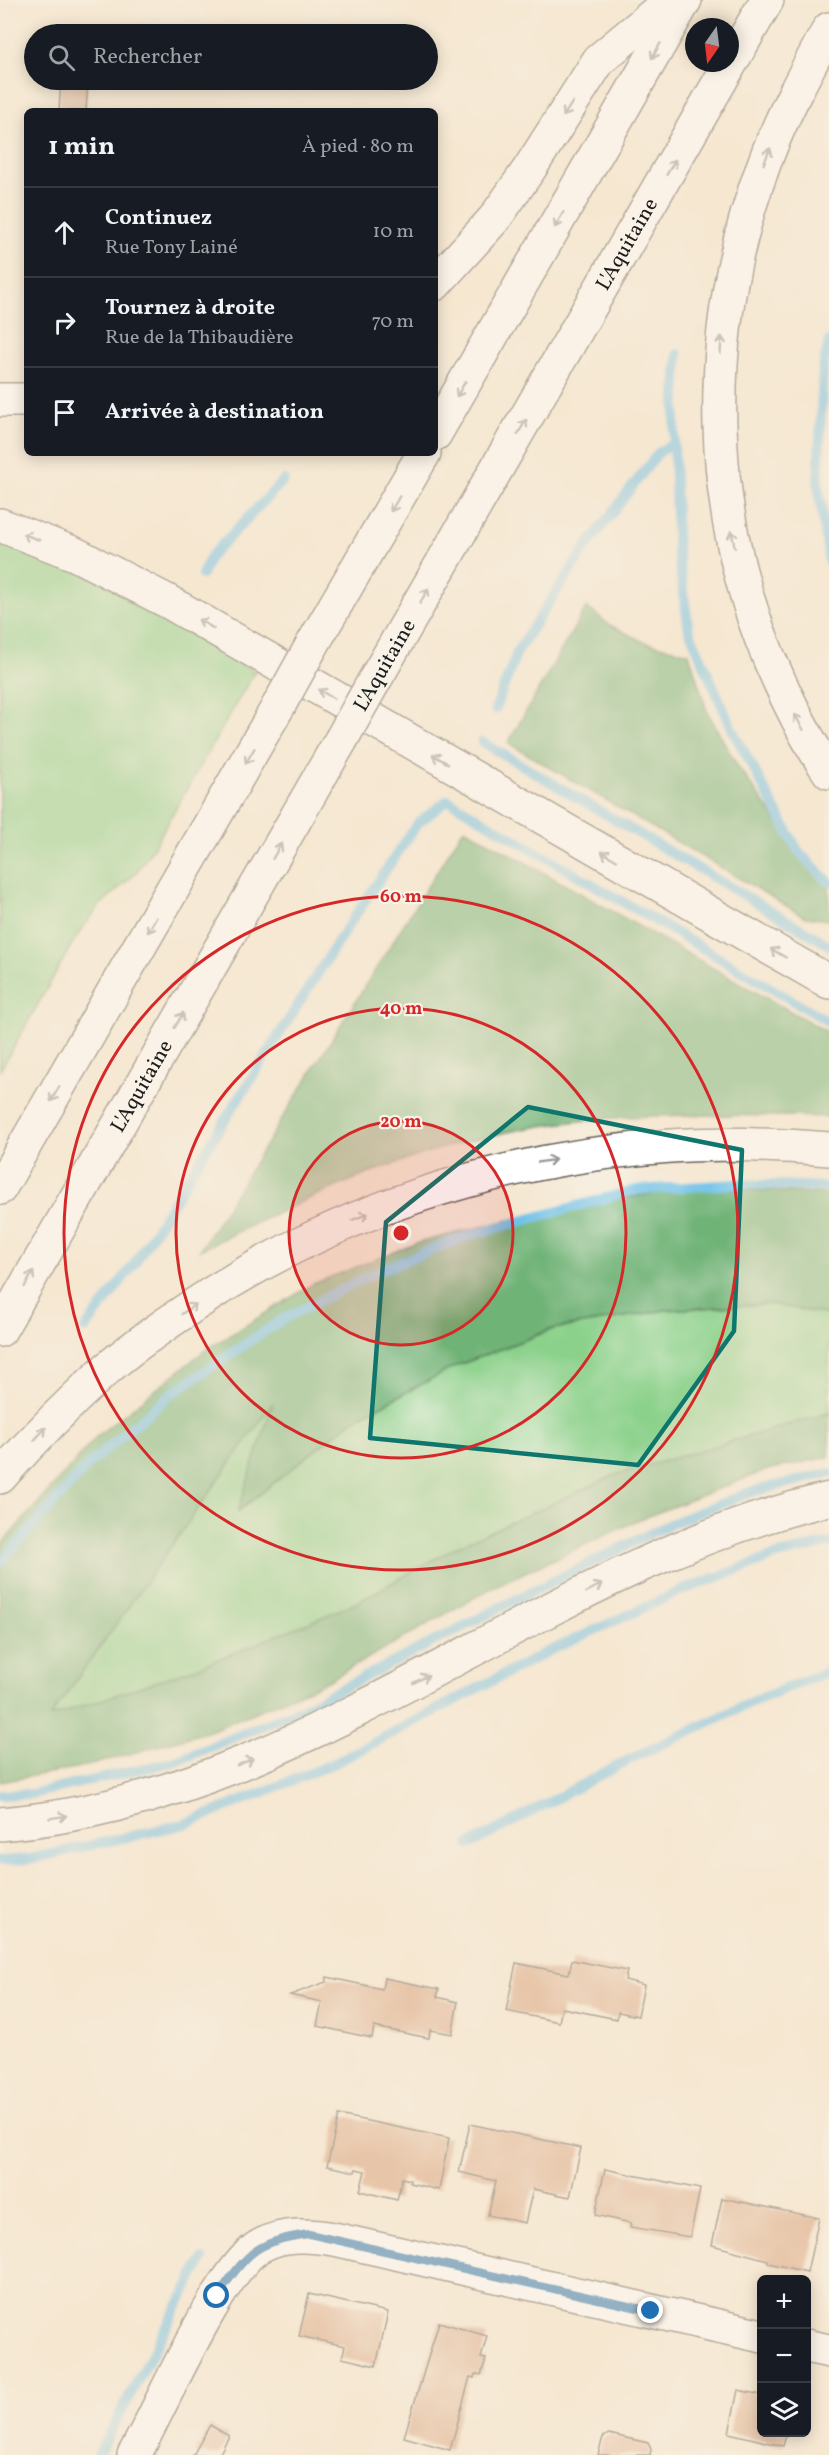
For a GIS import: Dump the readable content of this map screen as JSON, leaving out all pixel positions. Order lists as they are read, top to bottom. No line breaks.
{"streets":{"main road":["L'Aquitaine"]},"north":"bottom","page":{"search":"Rechercher","heading":["1 min","À pied · 80 m"],"list":[["Continuez","Rue Tony Lainé","10 m"],["Tournez à droite","Rue de la Thibaudière","70 m"],"Arrivée à destination"],"map_buttons":["+","−"]},"rings":["60 m","40 m","20 m"]}
